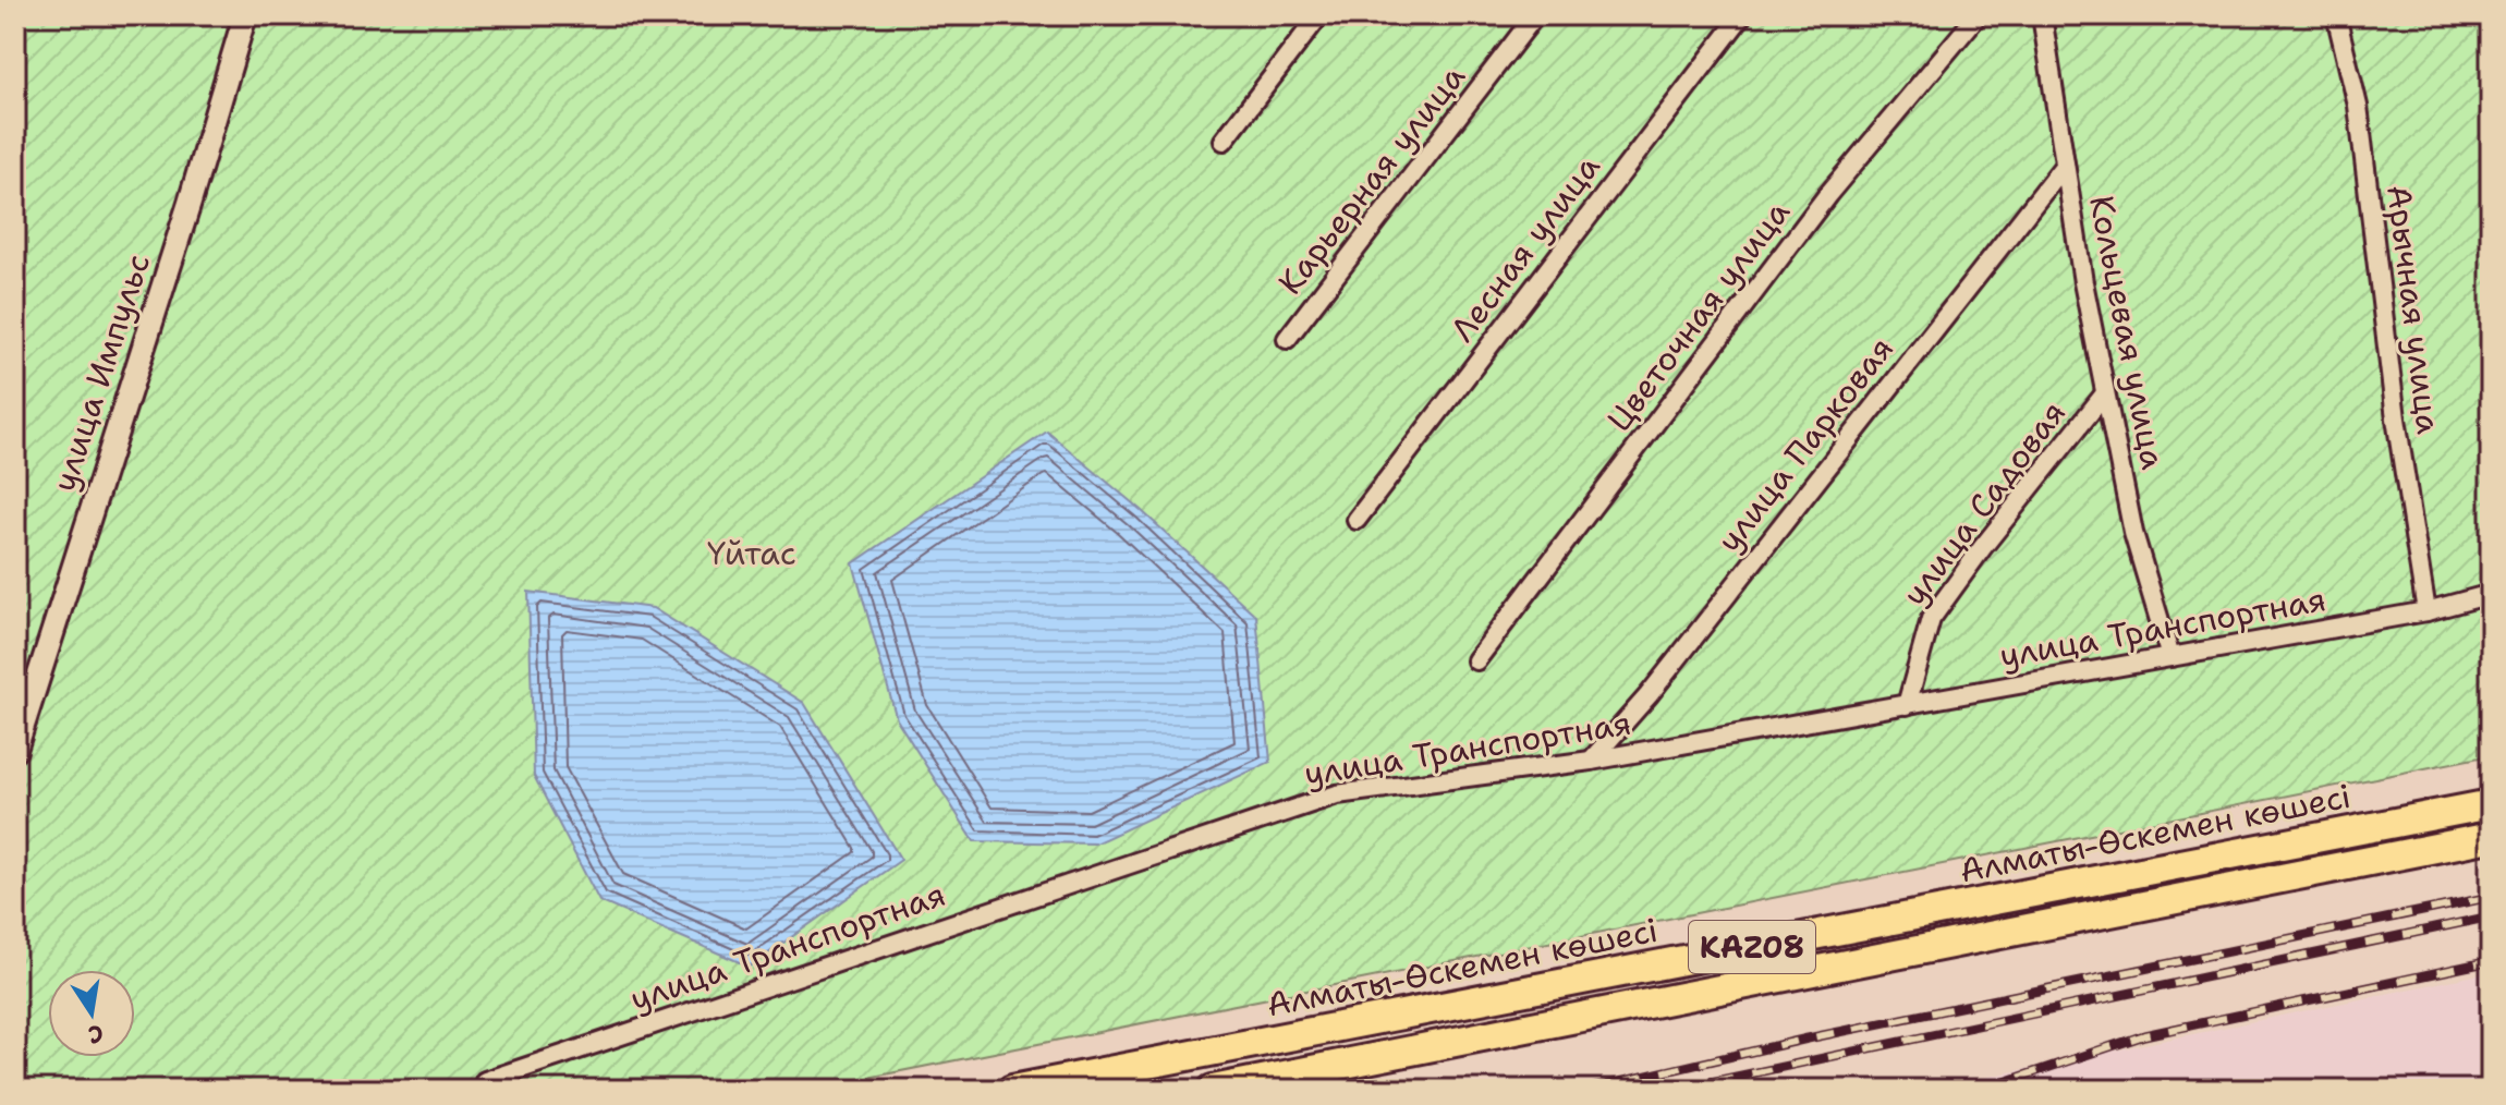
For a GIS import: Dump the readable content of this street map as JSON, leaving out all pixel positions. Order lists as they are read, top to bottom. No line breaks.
{"streets":{"highway":["Алматы-Өскемен көшесі","KAZ08"],"street":["Карьерная улица","Лесная улица","Арычная улица","Цветочная улица","Кольцевая улица","улица Импульс","улица Парковая","улица Садовая","улица Транспортная"]},"crossings":[["Арычная улица","улица Транспортная"],["Кольцевая улица","улица Парковая"],["Кольцевая улица","улица Садовая"],["Кольцевая улица","улица Транспортная"],["улица Парковая","улица Транспортная"],["улица Садовая","улица Транспортная"]],"parks":["Үйтас"],"north":"bottom"}
